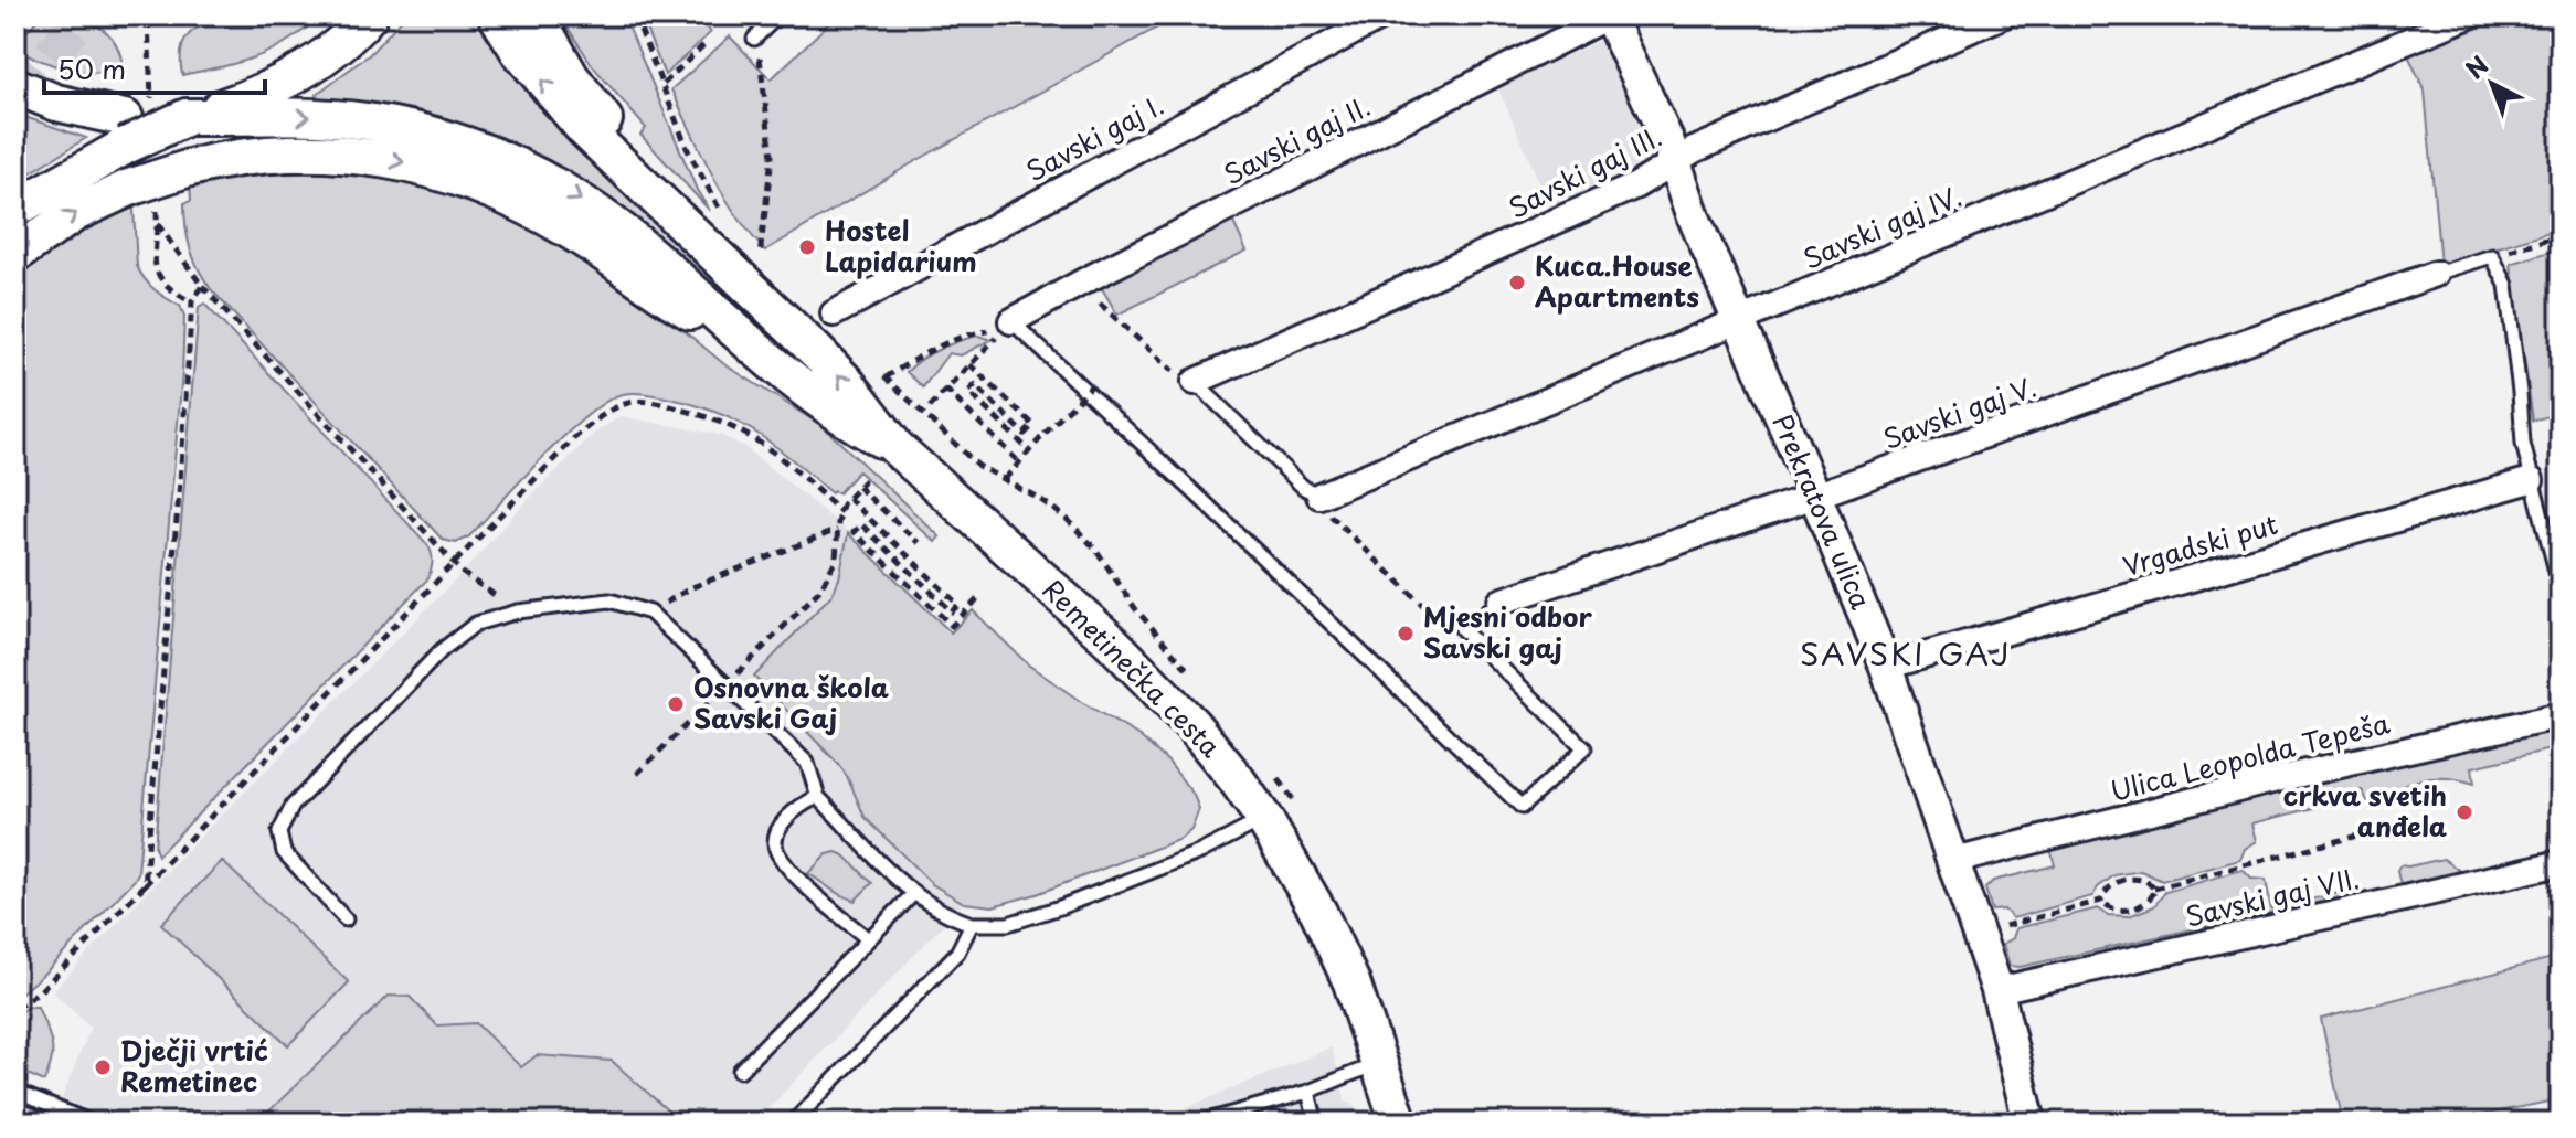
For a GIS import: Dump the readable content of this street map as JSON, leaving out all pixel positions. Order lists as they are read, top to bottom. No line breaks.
{"streets":{"main road":["Remetinečka cesta"],"street":["Savski gaj I.","Savski gaj II.","Savski gaj III.","Savski gaj IV.","Savski gaj V.","Prekratova ulica","Vrgadski put","Ulica Leopolda Tepeša","Savski gaj VII."]},"crossings":[["Savski gaj II.","Prekratova ulica"],["Savski gaj III.","Prekratova ulica"],["Savski gaj IV.","Prekratova ulica"],["Savski gaj V.","Prekratova ulica"],["Prekratova ulica","Vrgadski put"],["Prekratova ulica","Ulica Leopolda Tepeša"],["Prekratova ulica","Savski gaj VII."]],"districts":["SAVSKI GAJ"],"places":["Hostel Lapidarium","Kuca.House Apartments","Mjesni odbor Savski gaj","Osnovna škola Savski Gaj","crkva svetih anđela","Dječji vrtić Remetinec"],"scale_bar":"50 m","north":"top left"}
